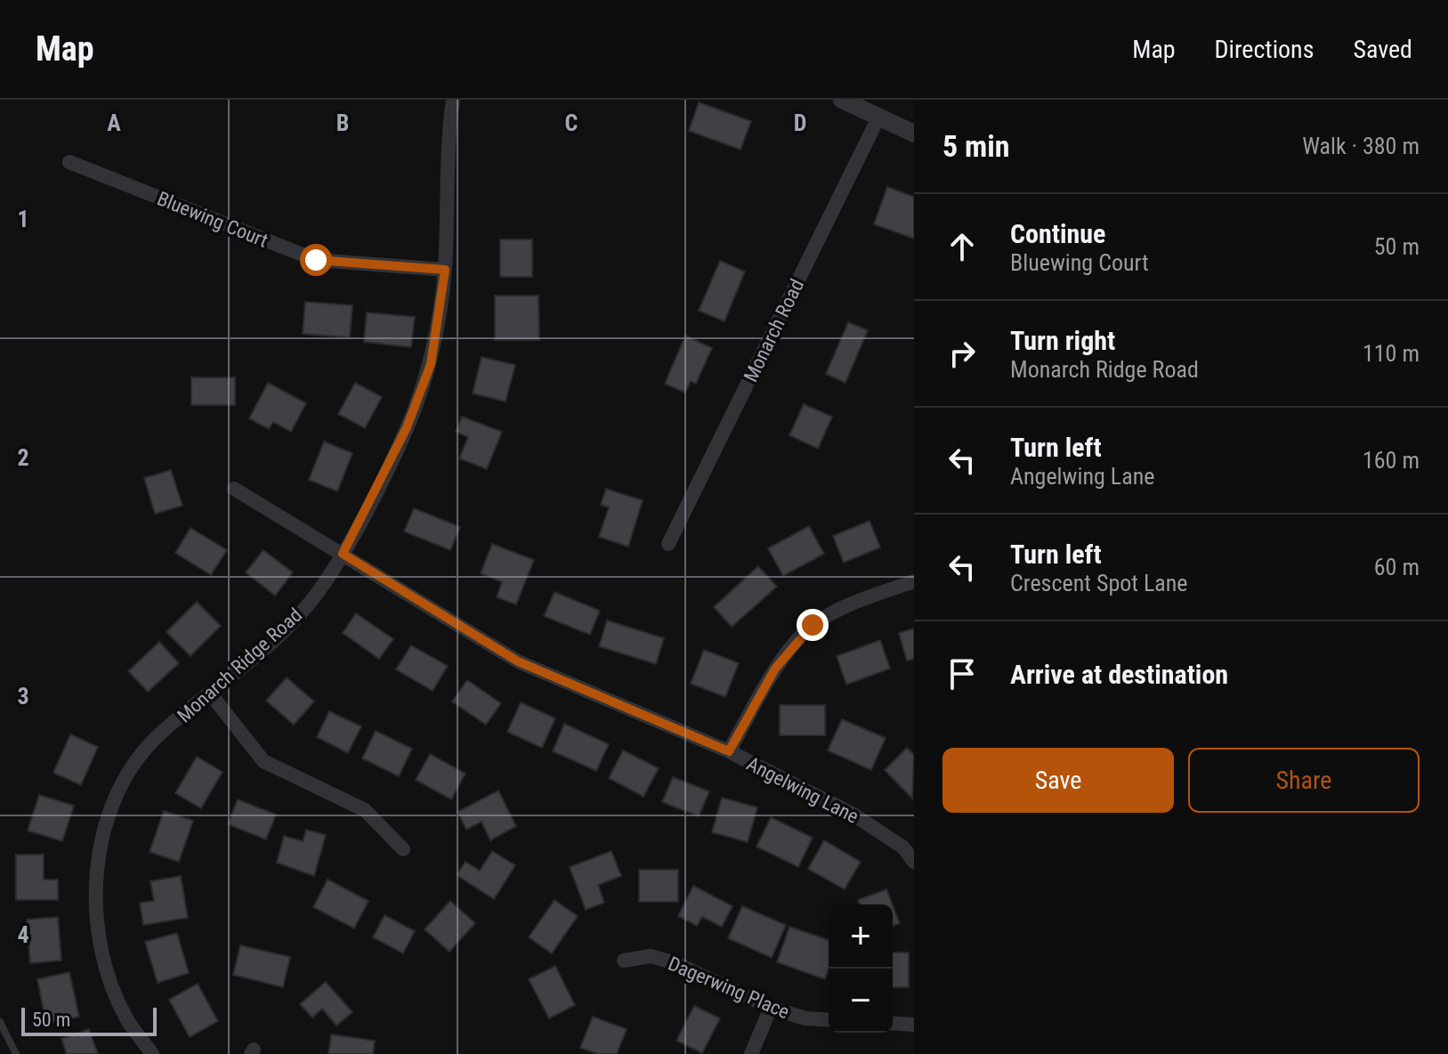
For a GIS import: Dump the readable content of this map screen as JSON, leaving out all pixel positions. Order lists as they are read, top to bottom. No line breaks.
{"streets":{"street":["Bluewing Court","Monarch Road","Monarch Ridge Road","Angelwing Lane","Dagerwing Place"]},"crossings":[["Bluewing Court","Monarch Ridge Road"],["Monarch Ridge Road","Angelwing Lane"]],"scale_bar":"50 m","page":{"header":"Map","nav":["Map","Directions","Saved"],"heading":["5 min","Walk · 380 m"],"list":[["Continue","Bluewing Court","50 m"],["Turn right","Monarch Ridge Road","110 m"],["Turn left","Angelwing Lane","160 m"],["Turn left","Crescent Spot Lane","60 m"],"Arrive at destination"],"buttons":["Save","Share"],"map_buttons":["+","−"],"scale":"50 m"},"grid":{"columns":["A","B","C","D"],"rows":["1","2","3","4"]}}
